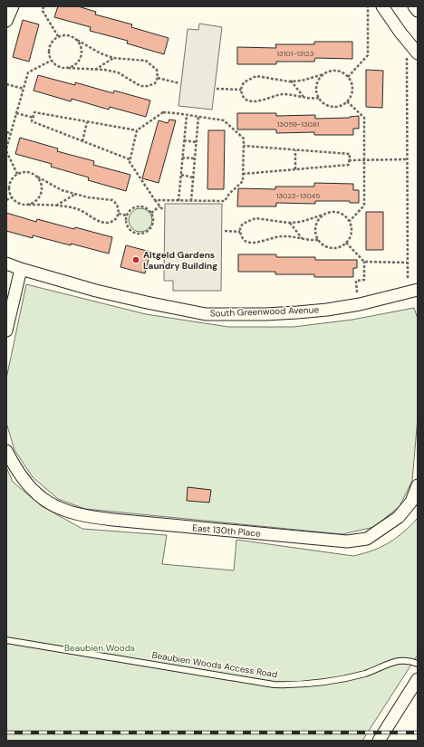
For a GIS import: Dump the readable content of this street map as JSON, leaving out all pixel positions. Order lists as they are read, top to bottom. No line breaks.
{"streets":{"street":["South Greenwood Avenue","East 130th Place"],"lane":["Beaubien Woods Access Road"]},"parks":["Beaubien Woods"],"places":["Altgeld Gardens Laundry Building"],"house_numbers":["13101-13123","13059-13081","13023-13045"]}
